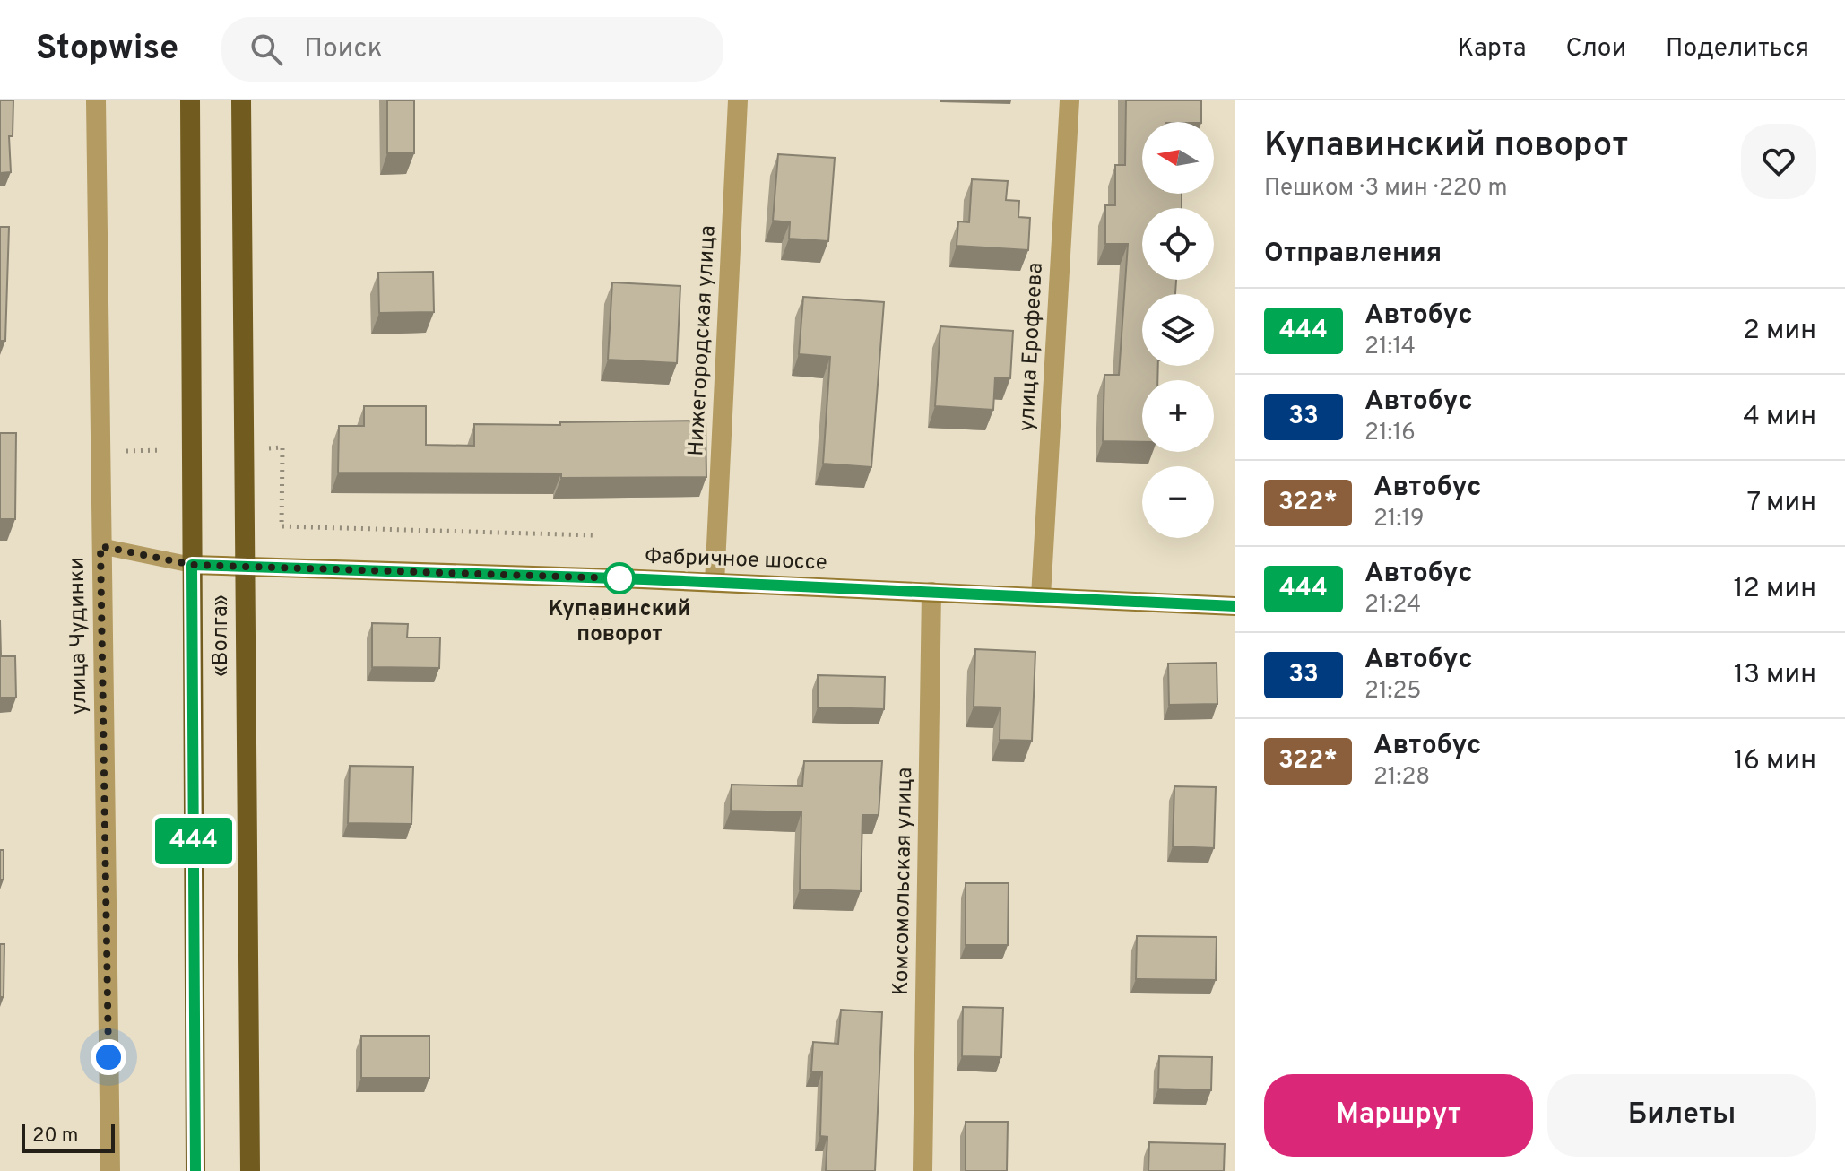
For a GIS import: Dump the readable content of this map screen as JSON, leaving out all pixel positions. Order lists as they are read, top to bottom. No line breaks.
{"streets":{"highway":["«Волга»"],"main road":["Фабричное шоссе"],"street":["Нижегородская улица","улица Ерофеева","улица Чудинки","Комсомольская улица"]},"crossings":[["Нижегородская улица","Фабричное шоссе"],["улица Ерофеева","Фабричное шоссе"],["Фабричное шоссе","«Волга»"],["Фабричное шоссе","Комсомольская улица"]],"places":["Купавинский поворот"],"lines":["bus line 444"],"scale_bar":"20 m","north":"left","page":{"header":"Stopwise","search":"Поиск","nav":["Карта","Слои","Поделиться"],"on_map":"444","heading":[["Купавинский поворот","Пешком · 3 мин · 220 m"],"Отправления"],"map_buttons":["+","−"],"list":[{"mark":"444","name":"Автобус","note":"21:14","value":"2 мин"},{"mark":"33","name":"Автобус","note":"21:16","value":"4 мин"},{"mark":"322*","name":"Автобус","note":"21:19","value":"7 мин"},{"mark":"444","name":"Автобус","note":"21:24","value":"12 мин"},{"mark":"33","name":"Автобус","note":"21:25","value":"13 мин"},{"mark":"322*","name":"Автобус","note":"21:28","value":"16 мин"}],"buttons":["Маршрут","Билеты"],"scale":"20 m"}}
